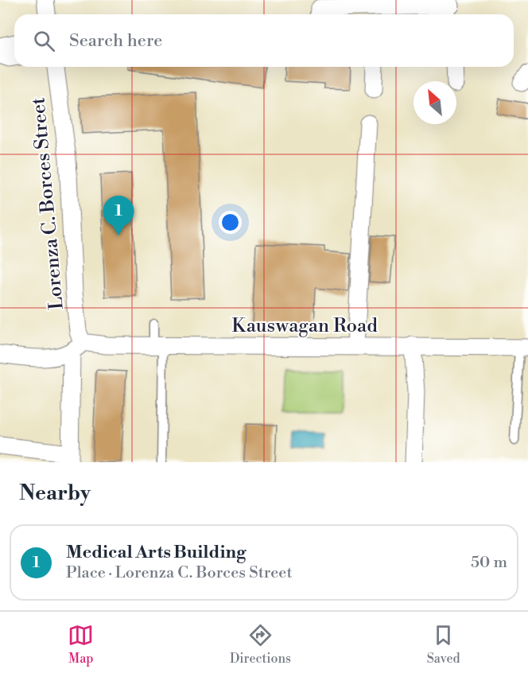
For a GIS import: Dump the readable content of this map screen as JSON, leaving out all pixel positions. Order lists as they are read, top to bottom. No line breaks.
{"streets":{"street":["Lorenza C. Borces Street","Kauswagan Road"]},"crossings":[["Lorenza C. Borces Street","Kauswagan Road"]],"north":"top left","page":{"search":"Search here","pins":"1","heading":"Nearby","list":[{"mark":"1","name":"Medical Arts Building","note":"Place · Lorenza C. Borces Street","value":"50 m"}],"nav":["Map","Directions","Saved"]}}
